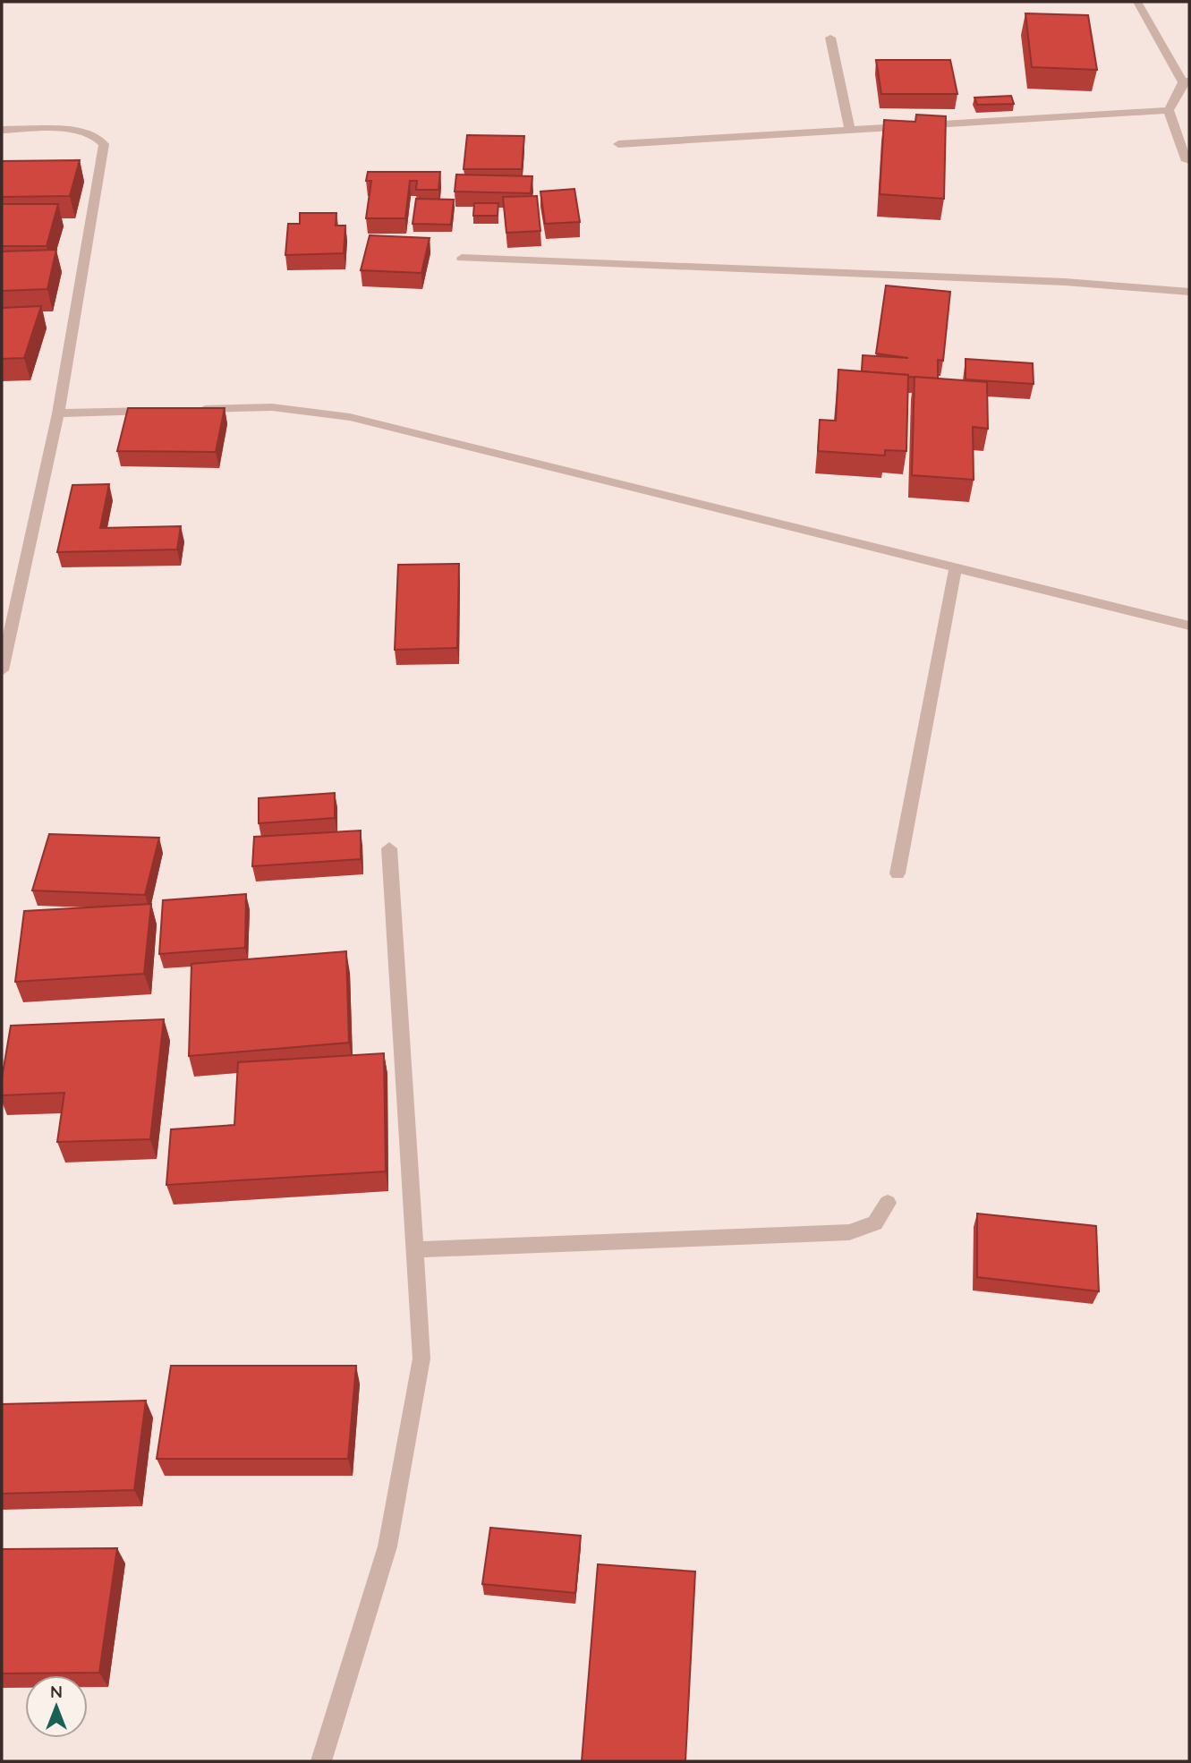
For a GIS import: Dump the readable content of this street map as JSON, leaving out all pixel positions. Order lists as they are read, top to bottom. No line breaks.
{"north":"top"}
